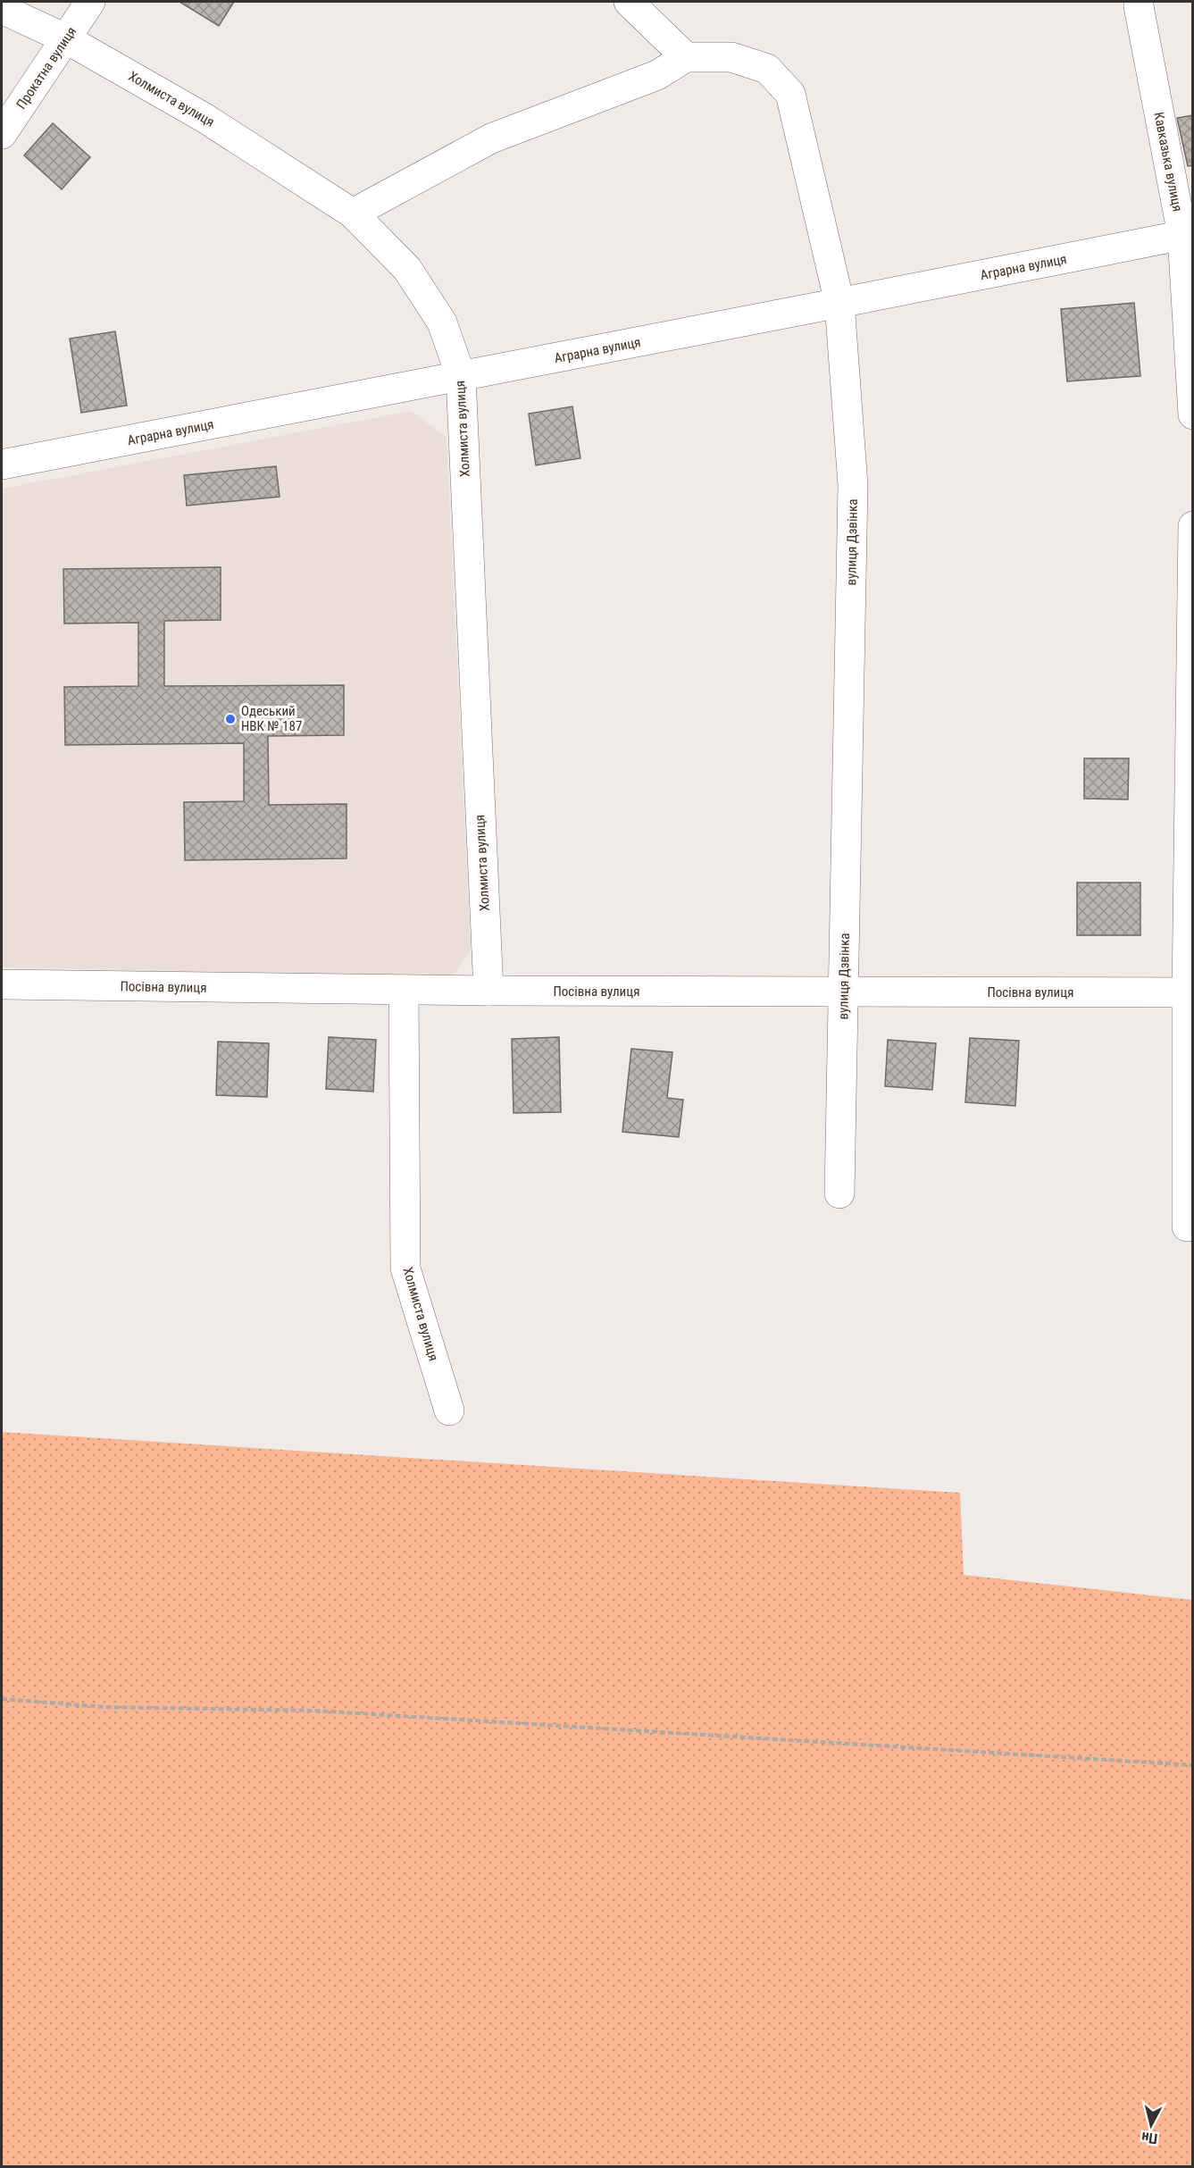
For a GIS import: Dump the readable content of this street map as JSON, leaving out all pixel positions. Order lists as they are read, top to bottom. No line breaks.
{"streets":{"street":["Прокатна вулиця","Холмиста вулиця","Кавказька вулиця","Аграрна вулиця","вулиця Дзвінка","Посівна вулиця"]},"crossings":[["Прокатна вулиця","Холмиста вулиця"],["Холмиста вулиця","Аграрна вулиця"],["Холмиста вулиця","Посівна вулиця"],["Кавказька вулиця","Аграрна вулиця"],["Аграрна вулиця","вулиця Дзвінка"],["вулиця Дзвінка","Посівна вулиця"]],"places":["Одеський НВК № 187"],"north":"bottom"}
